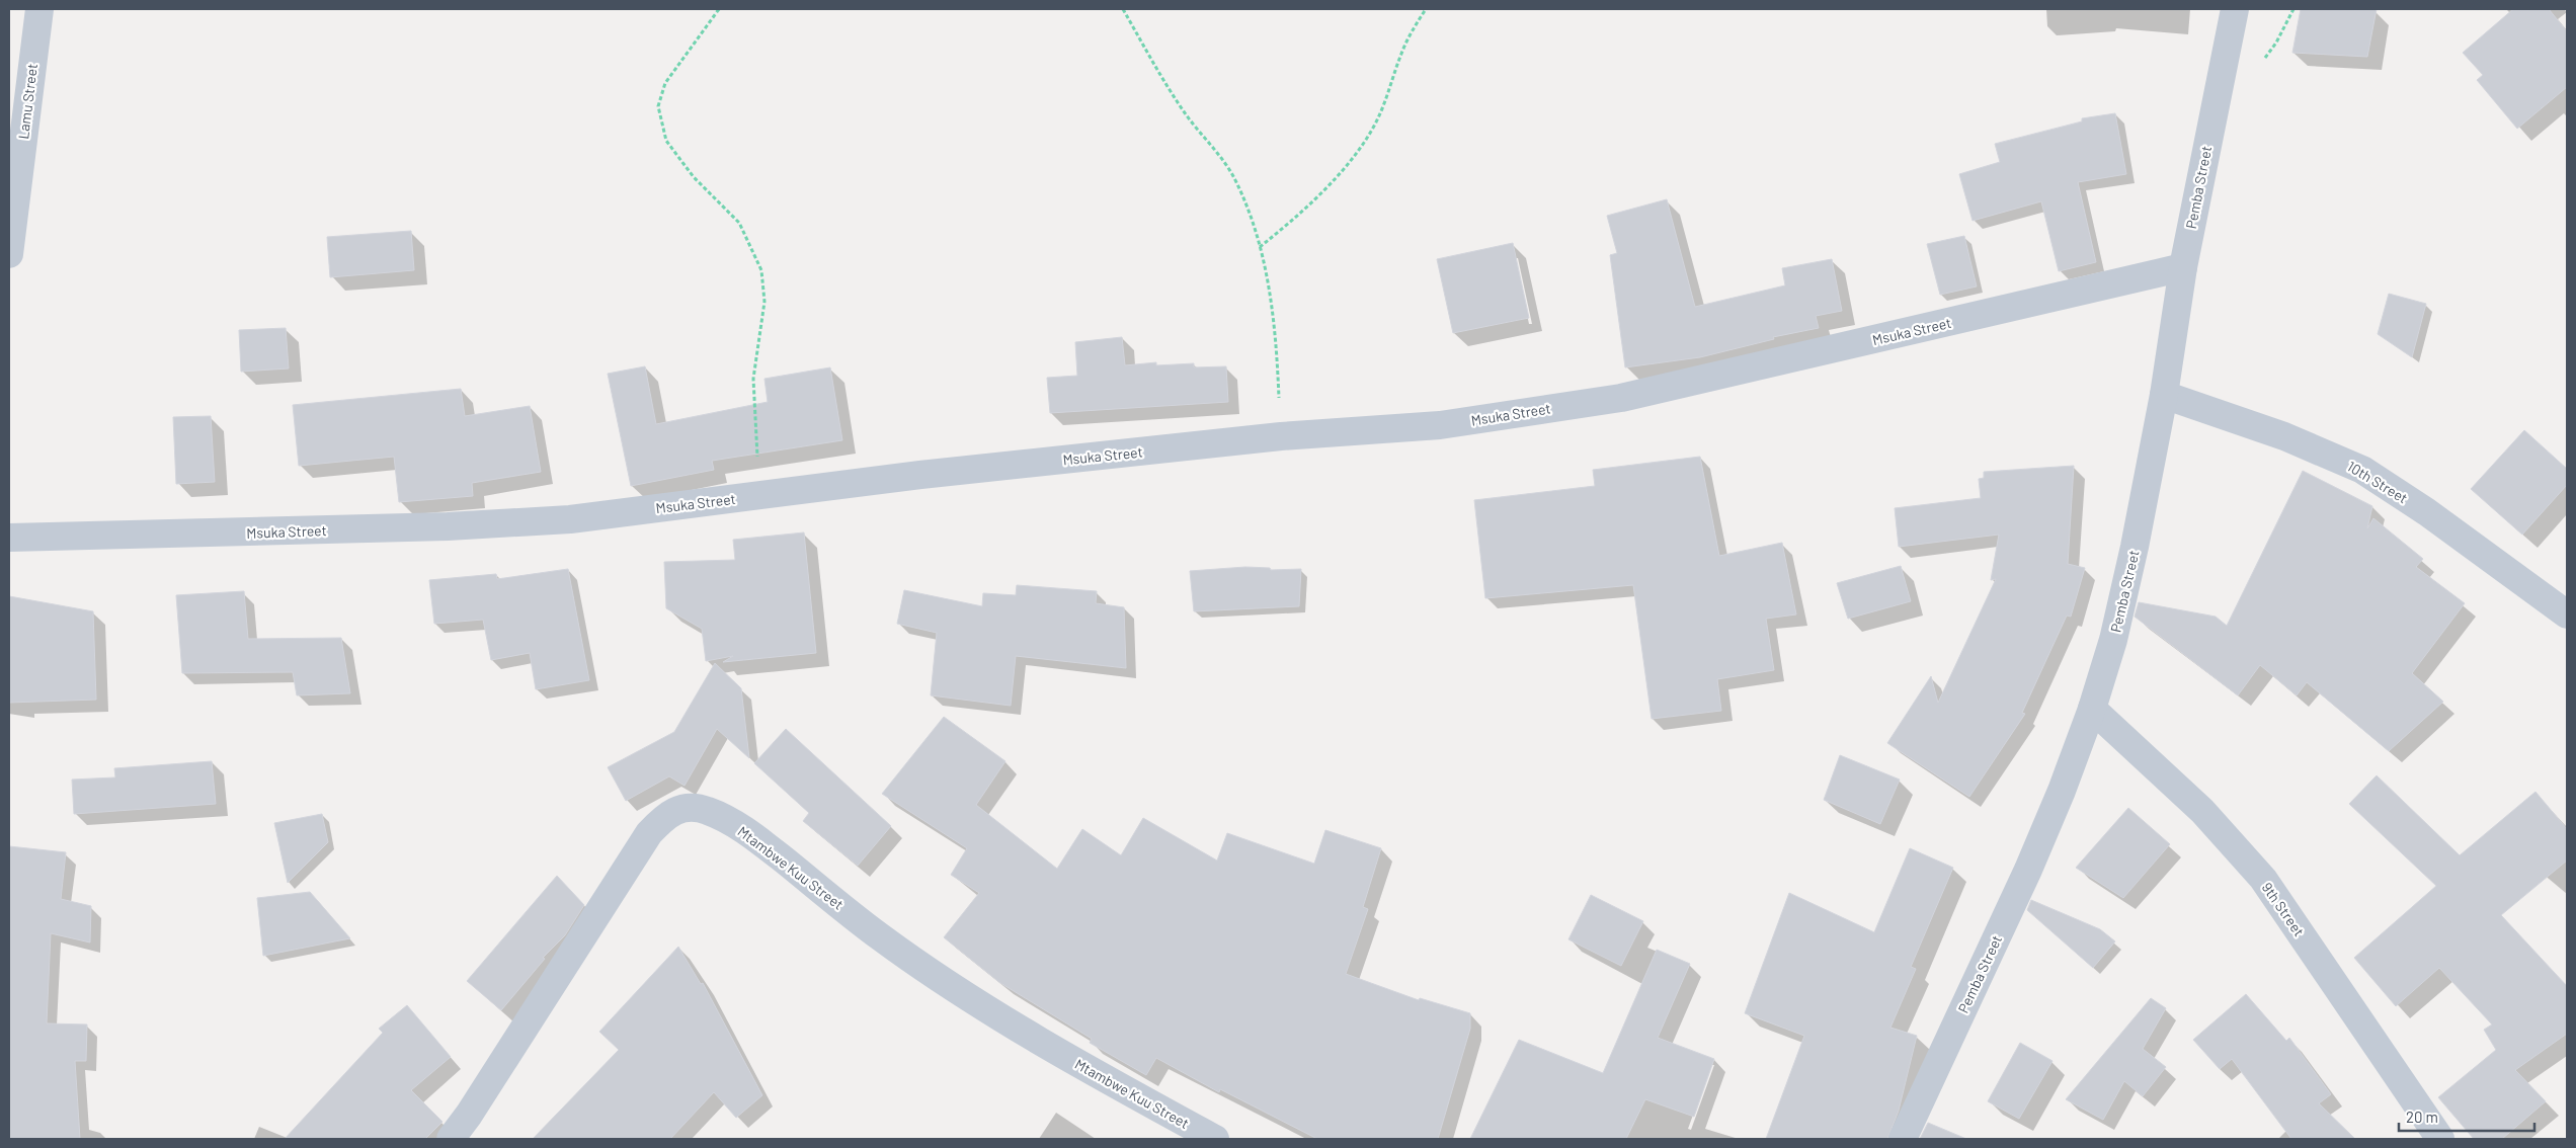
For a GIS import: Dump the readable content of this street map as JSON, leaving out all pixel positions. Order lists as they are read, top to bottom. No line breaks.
{"streets":{"street":["Lamu Street","Pemba Street","Msuka Street","10th Street","Mtambwe Kuu Street","9th Street"]},"crossings":[["Pemba Street","Msuka Street"],["Pemba Street","10th Street"],["Pemba Street","9th Street"]],"scale_bar":"20 m"}
